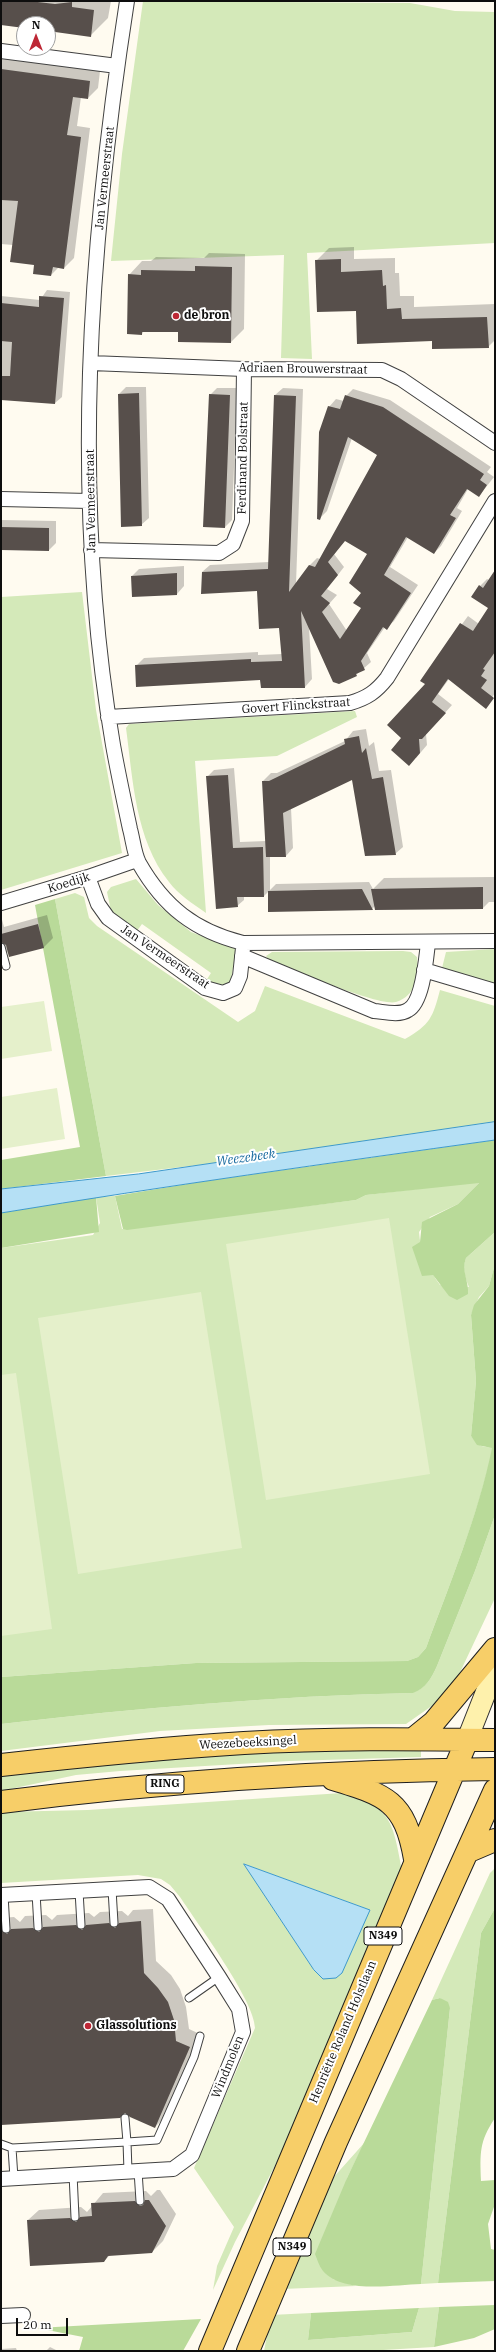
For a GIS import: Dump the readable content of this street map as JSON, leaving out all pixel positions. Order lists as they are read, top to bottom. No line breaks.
{"streets":{"main road":["Weezebeeksingel","RING","N349","Henriëtte Roland Holstlaan"],"street":["Jan Vermeerstraat","Adriaen Brouwerstraat","Ferdinand Bolstraat","Govert Flinckstraat","Koedijk","Windmolen"]},"crossings":[["Jan Vermeerstraat","Adriaen Brouwerstraat"],["Jan Vermeerstraat","Ferdinand Bolstraat"],["Jan Vermeerstraat","Govert Flinckstraat"],["Jan Vermeerstraat","Koedijk"],["Adriaen Brouwerstraat","Ferdinand Bolstraat"],["Weezebeeksingel","Henriëtte Roland Holstlaan"],["RING","Henriëtte Roland Holstlaan"]],"water":["Weezebeek"],"places":["de bron","Glassolutions"],"scale_bar":"20 m","north":"top"}
